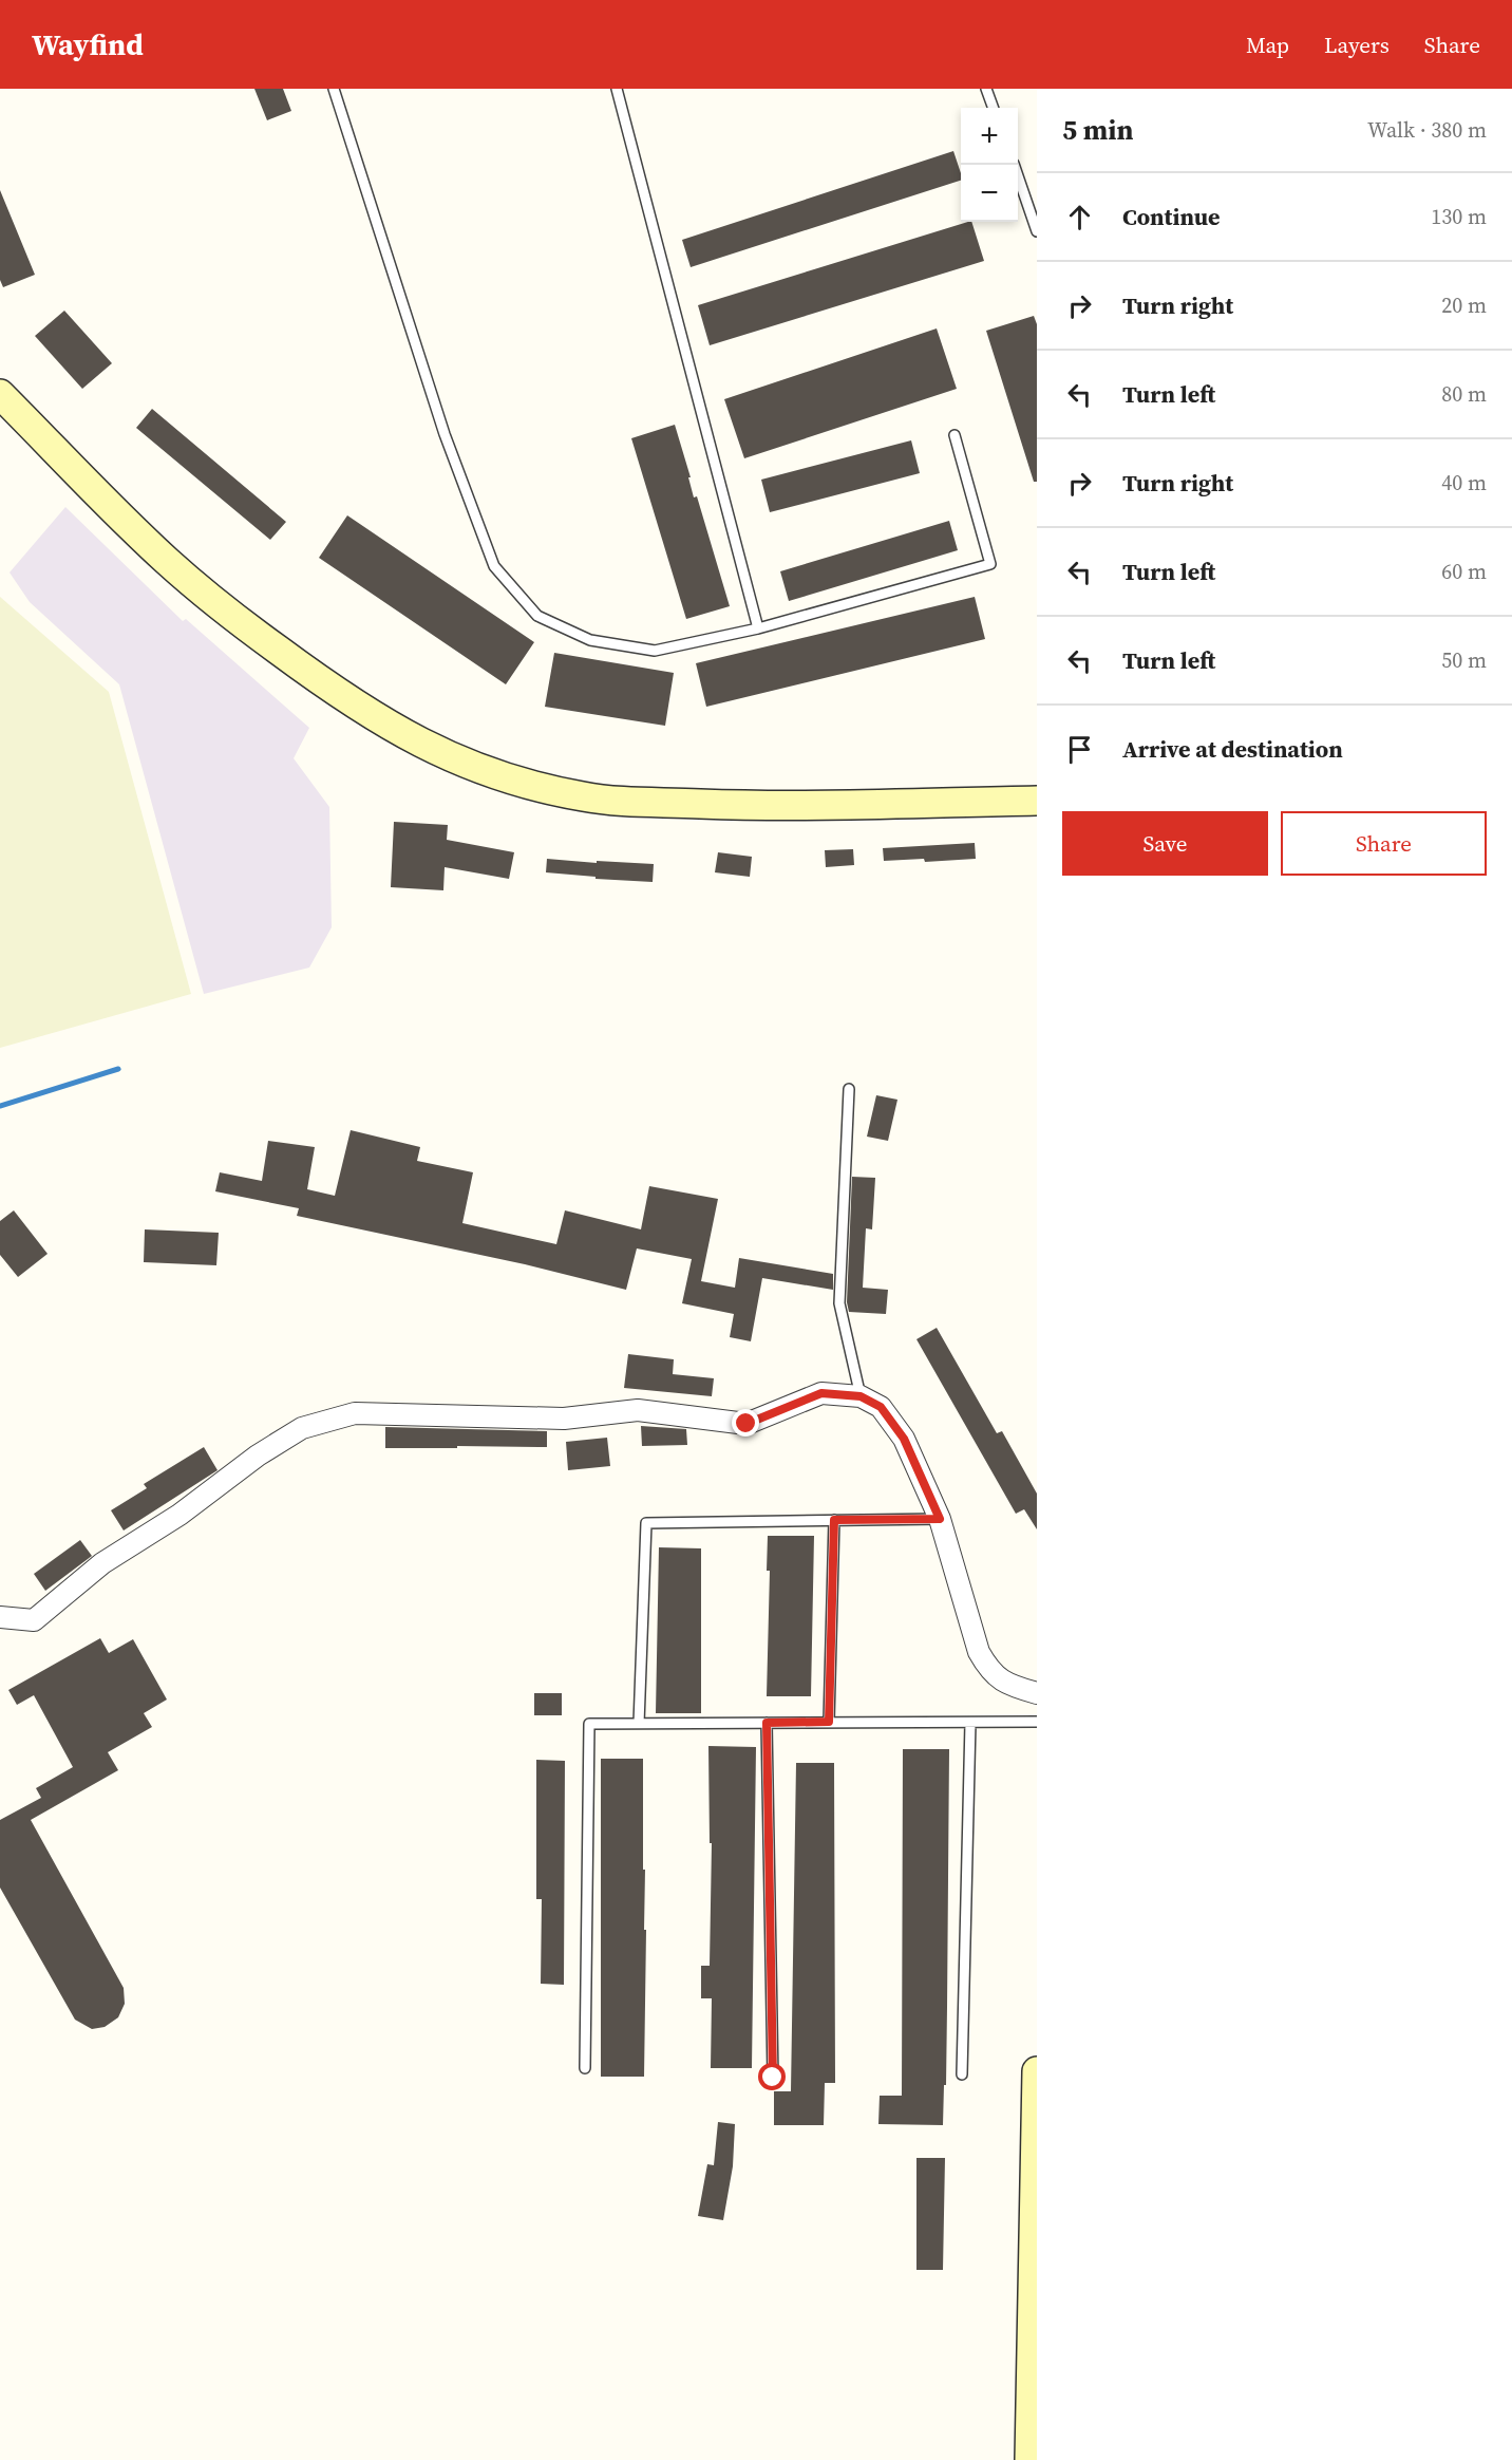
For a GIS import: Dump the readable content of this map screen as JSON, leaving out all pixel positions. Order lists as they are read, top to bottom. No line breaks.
{"page":{"header":"Wayfind","nav":["Map","Layers","Share"],"heading":["5 min","Walk · 380 m"],"map_buttons":["+","−"],"list":[["Continue","130 m"],["Turn right","20 m"],["Turn left","80 m"],["Turn right","40 m"],["Turn left","60 m"],["Turn left","50 m"],"Arrive at destination"],"buttons":["Save","Share"]}}
